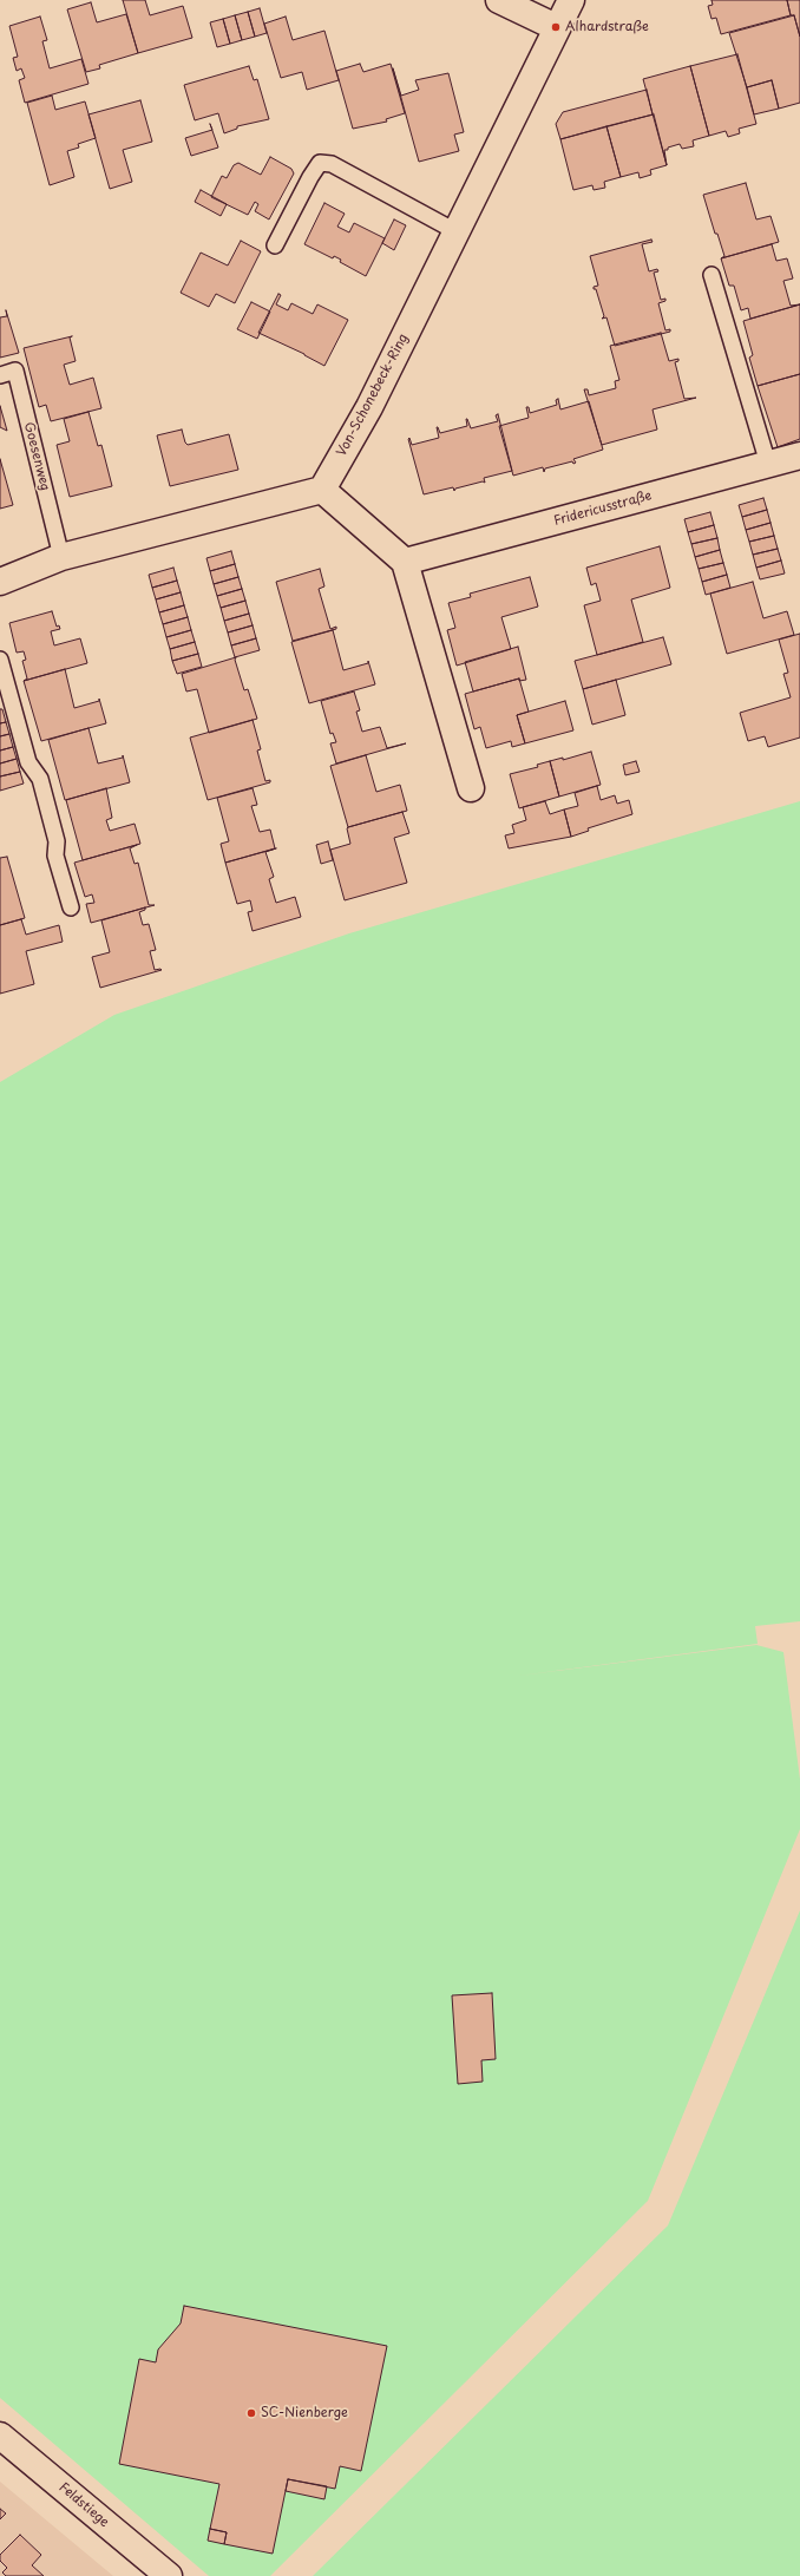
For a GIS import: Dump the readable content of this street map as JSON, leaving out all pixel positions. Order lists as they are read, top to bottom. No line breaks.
{"streets":{"street":["Von-Schonebeck-Ring","Fridericusstraße","Feldstiege"],"lane":["Goesenweg"]},"places":["Alhardstraße","SC-Nienberge"]}
